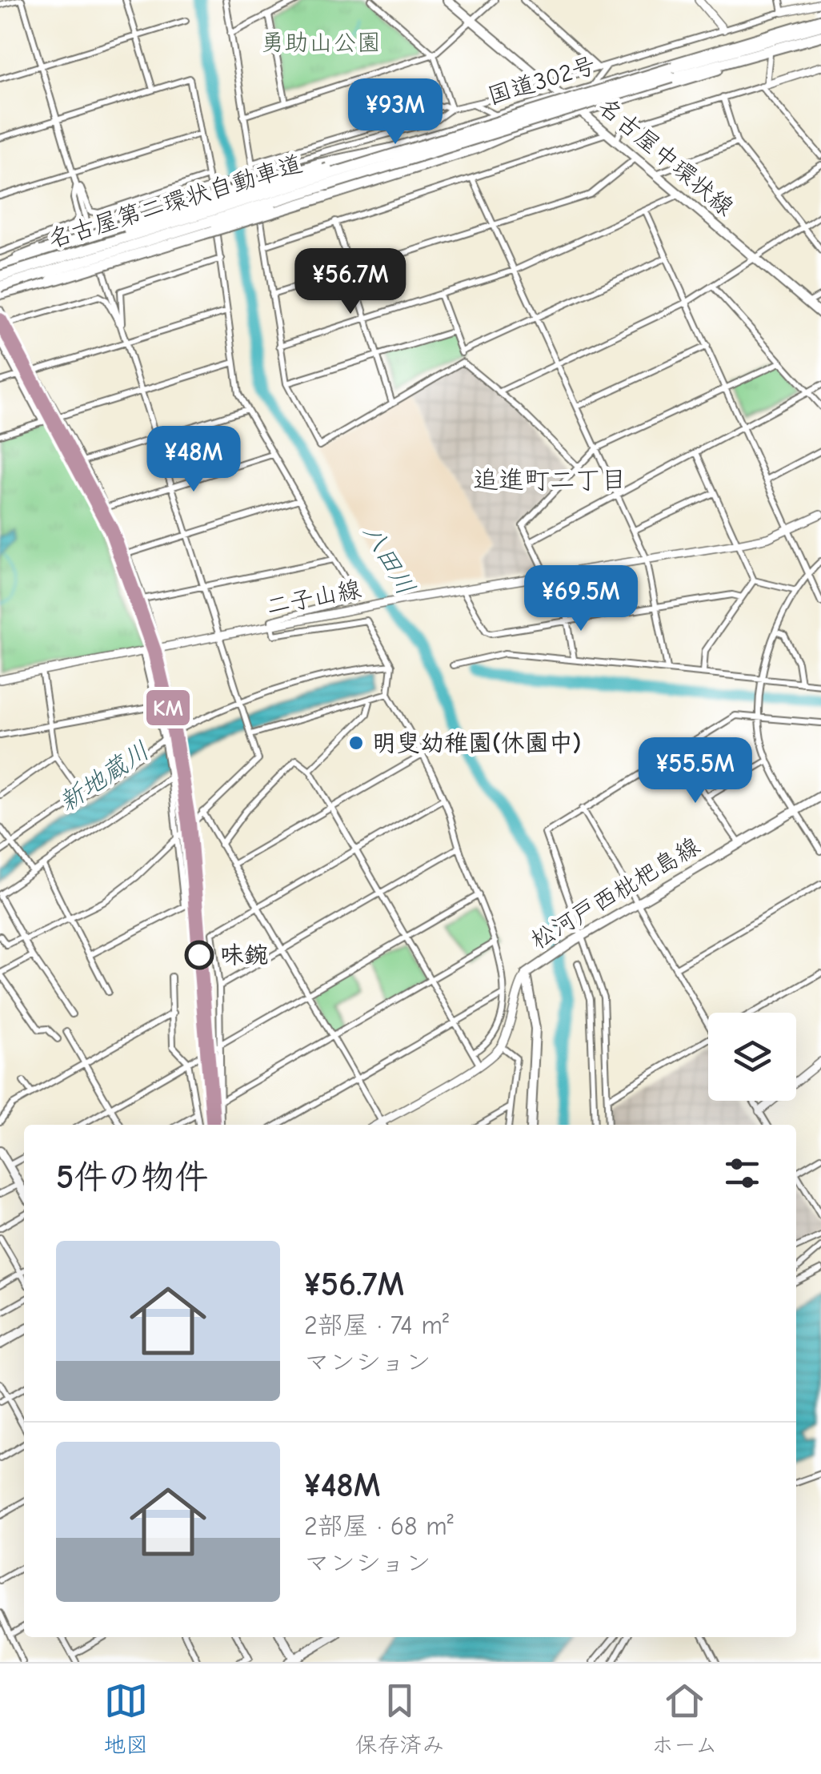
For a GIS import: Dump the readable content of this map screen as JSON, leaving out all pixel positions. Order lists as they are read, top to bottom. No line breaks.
{"streets":{"highway":["国道302号","名古屋第二環状自動車道"],"main road":["名古屋中環状線","松河戸西枇杷島線"],"street":["二子山線"]},"crossings":[["国道302号","名古屋中環状線"],["国道302号","名古屋第二環状自動車道"]],"districts":["追進町二丁目"],"water":["八田川","新地蔵川"],"parks":["勇助山公園"],"places":["明叟幼稚園(休園中)","味鋺"],"lines":["transit line KM"],"page":{"price":["¥93M","¥56.7M","¥48M","¥69.5M","¥55.5M"],"heading":"5件の物件","list":[{"name":"¥56.7M","note":"2部屋 · 74 m² · マンション"},{"name":"¥48M","note":"2部屋 · 68 m² · マンション"}],"tabs":["地図","保存済み","ホーム"]}}
